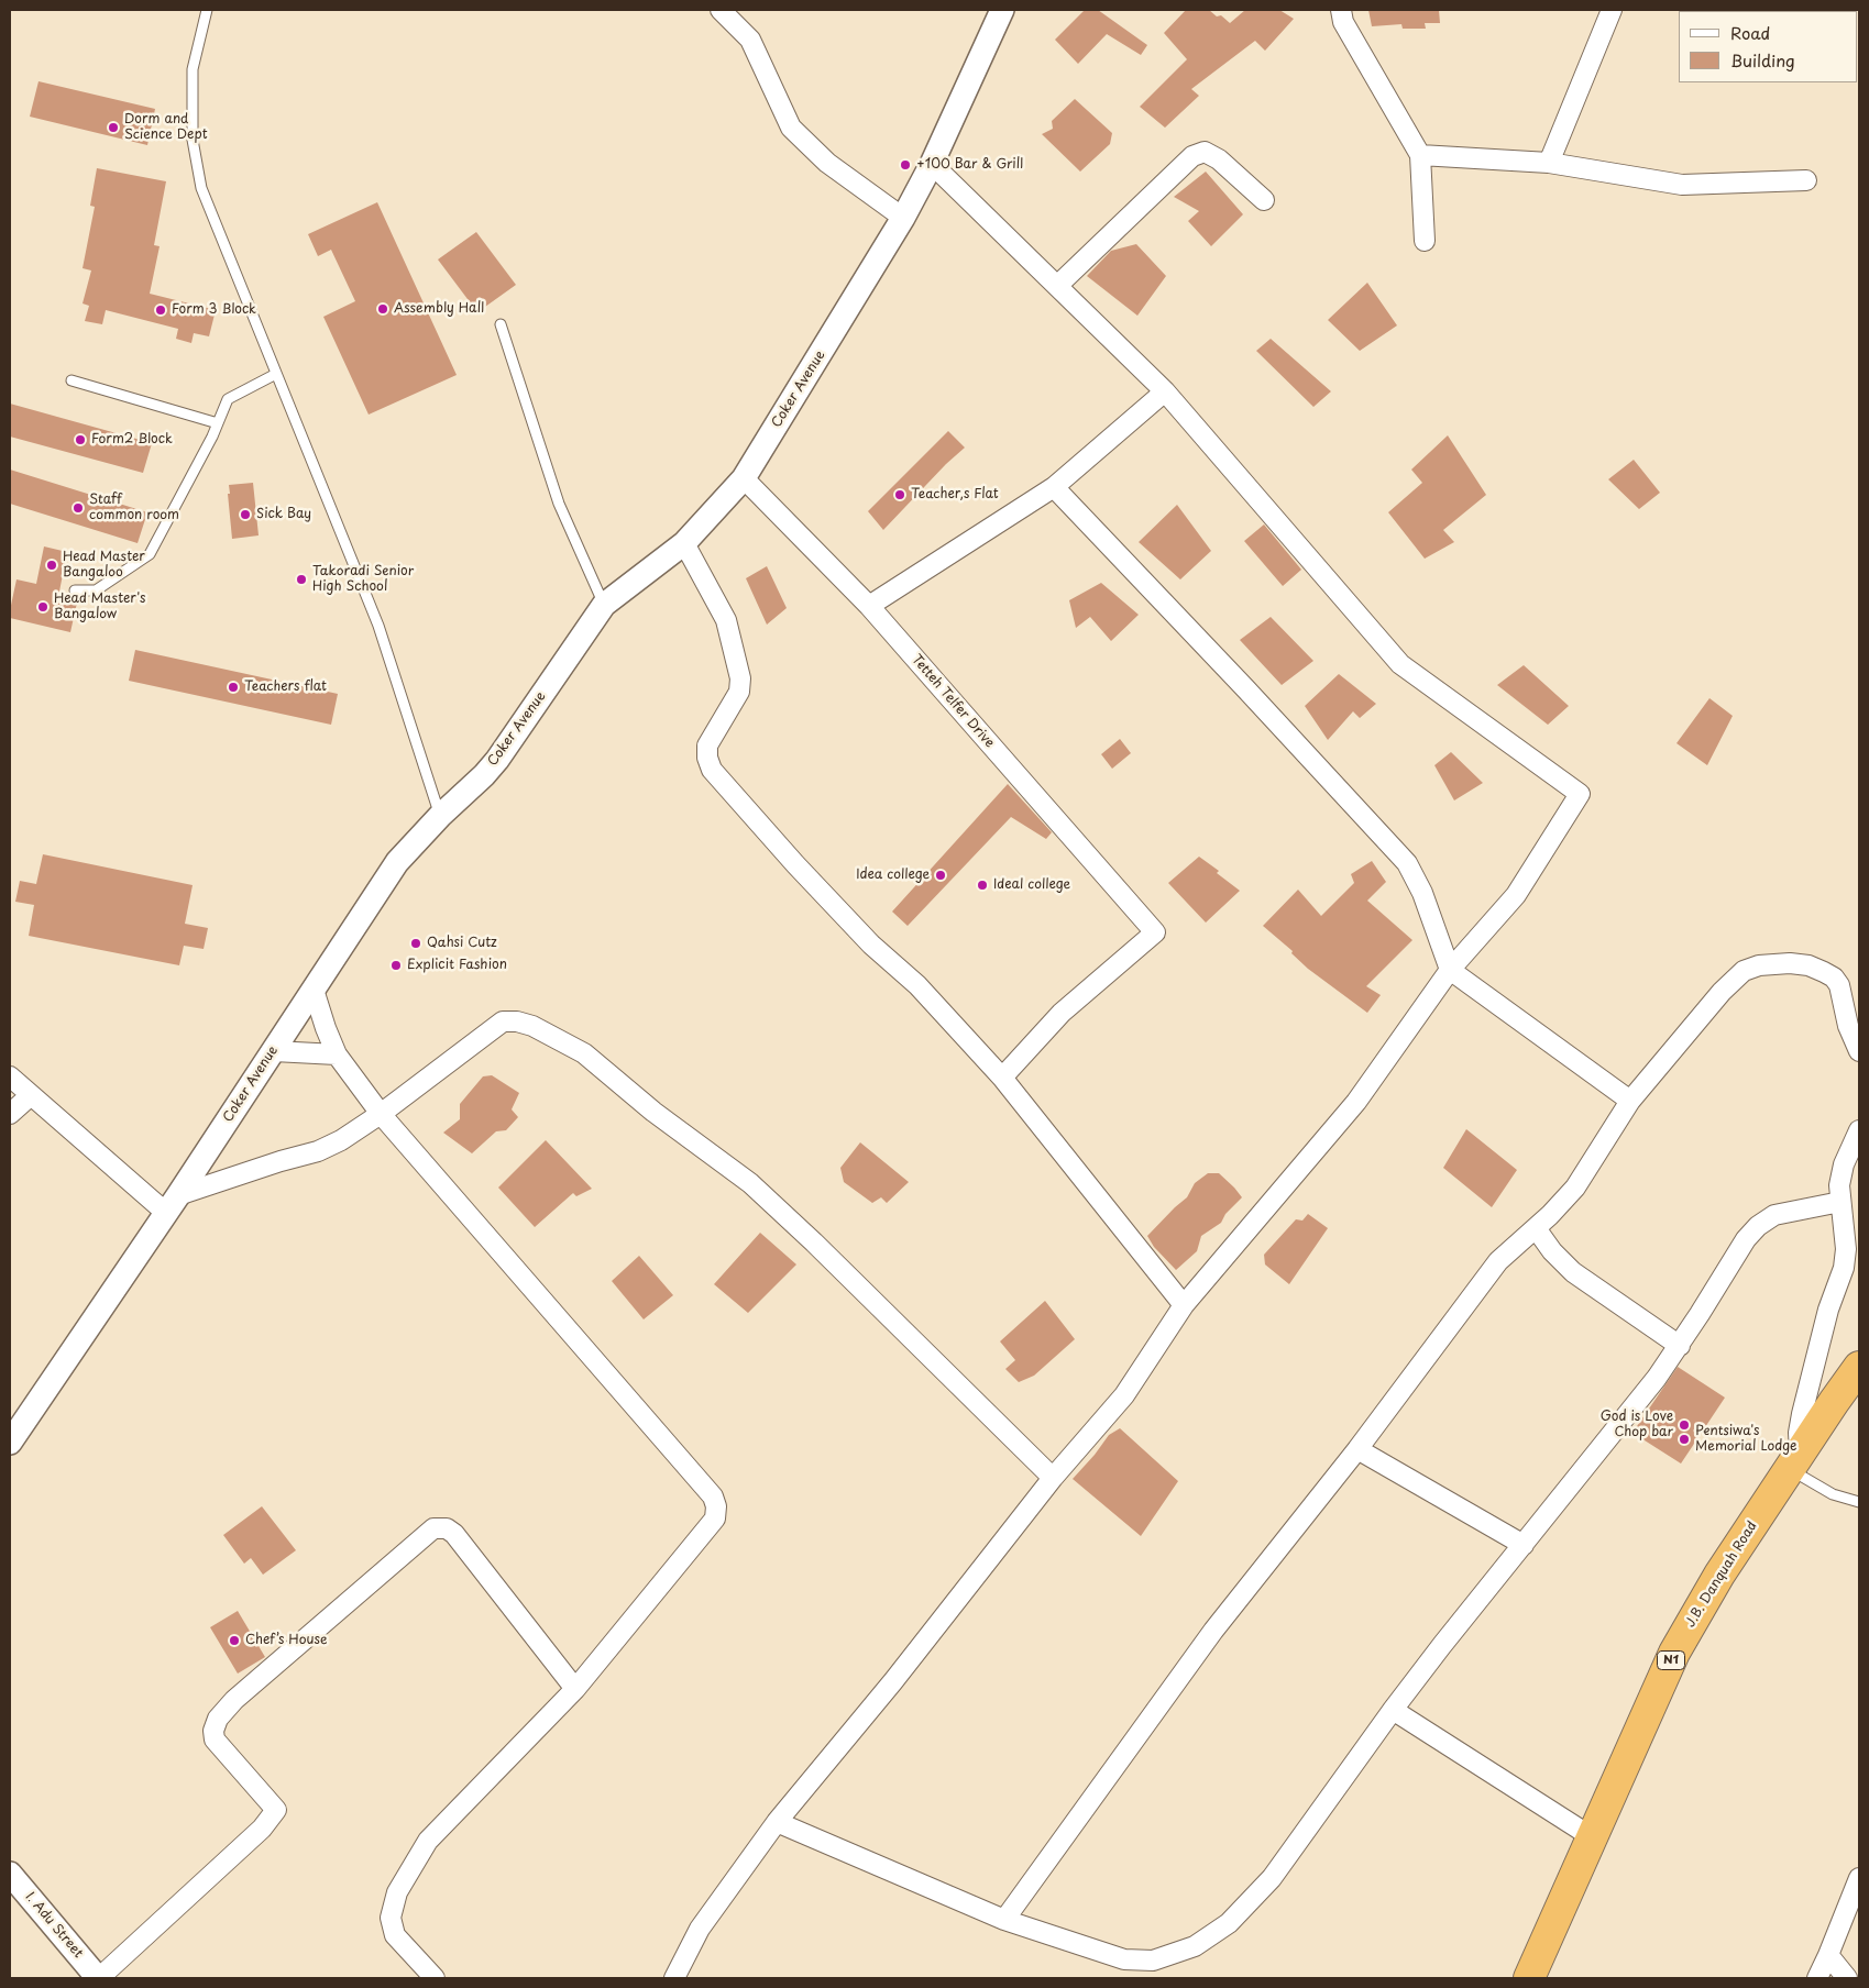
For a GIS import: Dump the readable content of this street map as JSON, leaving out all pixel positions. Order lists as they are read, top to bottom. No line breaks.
{"streets":{"highway":["J.B. Danquah Road","N1"],"street":["Coker Avenue","Tetteh Telfer Drive","I. Adu Street"]},"crossings":[["Coker Avenue","Tetteh Telfer Drive"]],"places":["Dorm and Science Dept","+100 Bar & Grill","Assembly Hall","Form 3 Block","Form2 Block","Teacher,s Flat","Staff common room","Sick Bay","Head Master Bangaloo","Takoradi Senior High School","Head Master's Bangalow","Teachers flat","Idea college","Ideal college","Qahsi Cutz","Explicit Fashion","God is Love Chop bar","Pentsiwa's Memorial Lodge","Chef’s House"],"legend":["Road","Building"]}
